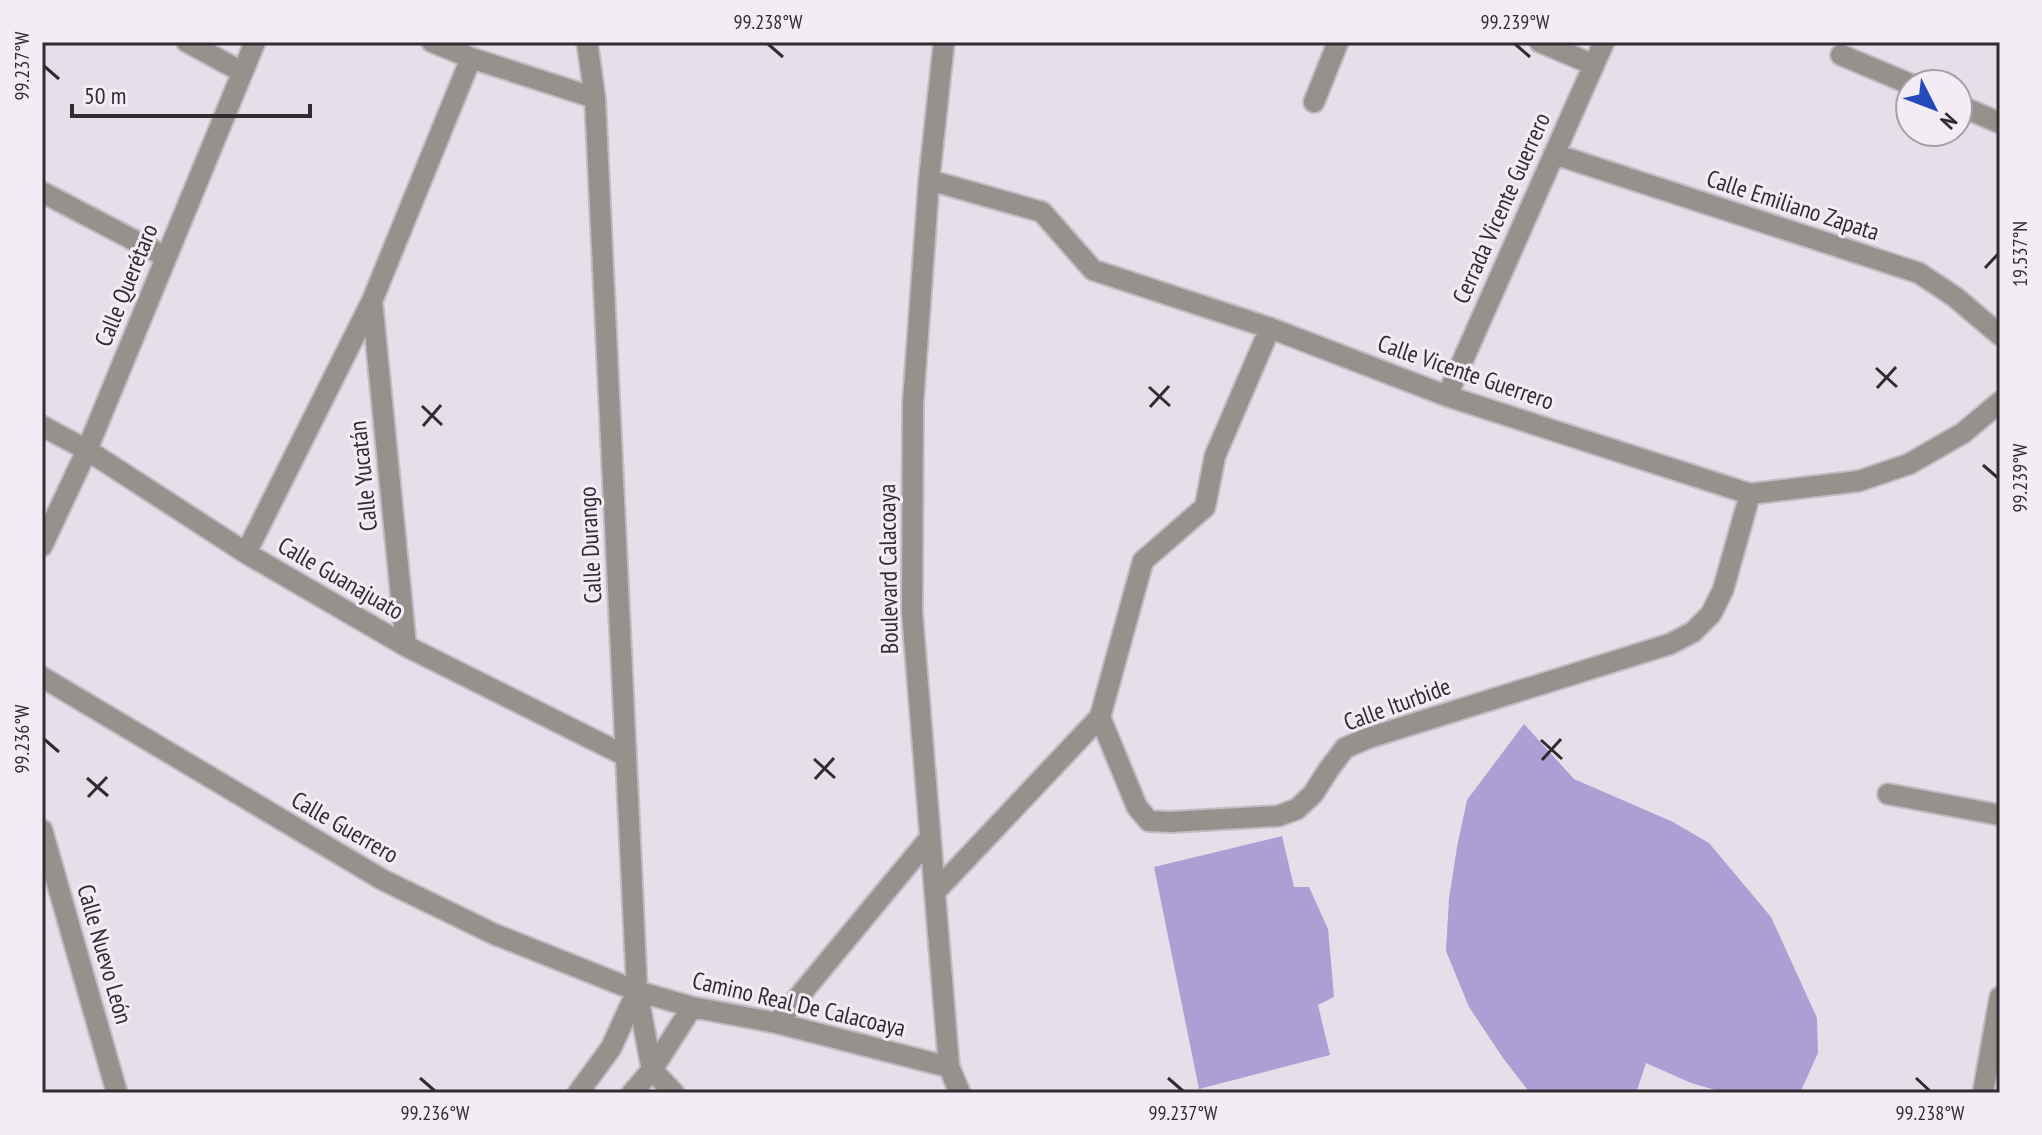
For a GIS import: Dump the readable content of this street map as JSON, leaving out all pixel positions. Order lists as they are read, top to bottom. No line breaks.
{"streets":{"street":["Calle Emiliano Zapata","Cerrada Vicente Guerrero","Calle Querétaro","Calle Vicente Guerrero","Calle Yucatán","Calle Durango","Boulevard Calacoaya","Calle Guanajuato","Calle Iturbide","Calle Guerrero","Calle Nuevo León","Camino Real De Calacoaya"]},"crossings":[["Calle Emiliano Zapata","Cerrada Vicente Guerrero"],["Cerrada Vicente Guerrero","Calle Vicente Guerrero"],["Calle Querétaro","Calle Guanajuato"],["Calle Vicente Guerrero","Boulevard Calacoaya"],["Calle Vicente Guerrero","Calle Iturbide"],["Calle Yucatán","Calle Guanajuato"],["Calle Durango","Calle Guanajuato"],["Calle Durango","Calle Guerrero"],["Calle Durango","Camino Real De Calacoaya"],["Boulevard Calacoaya","Camino Real De Calacoaya"],["Calle Guerrero","Camino Real De Calacoaya"]],"scale_bar":"50 m","north":"bottom right","coordinates":["99.238°W","99.239°W","99.237°W","19.537°N","99.236°W"]}
